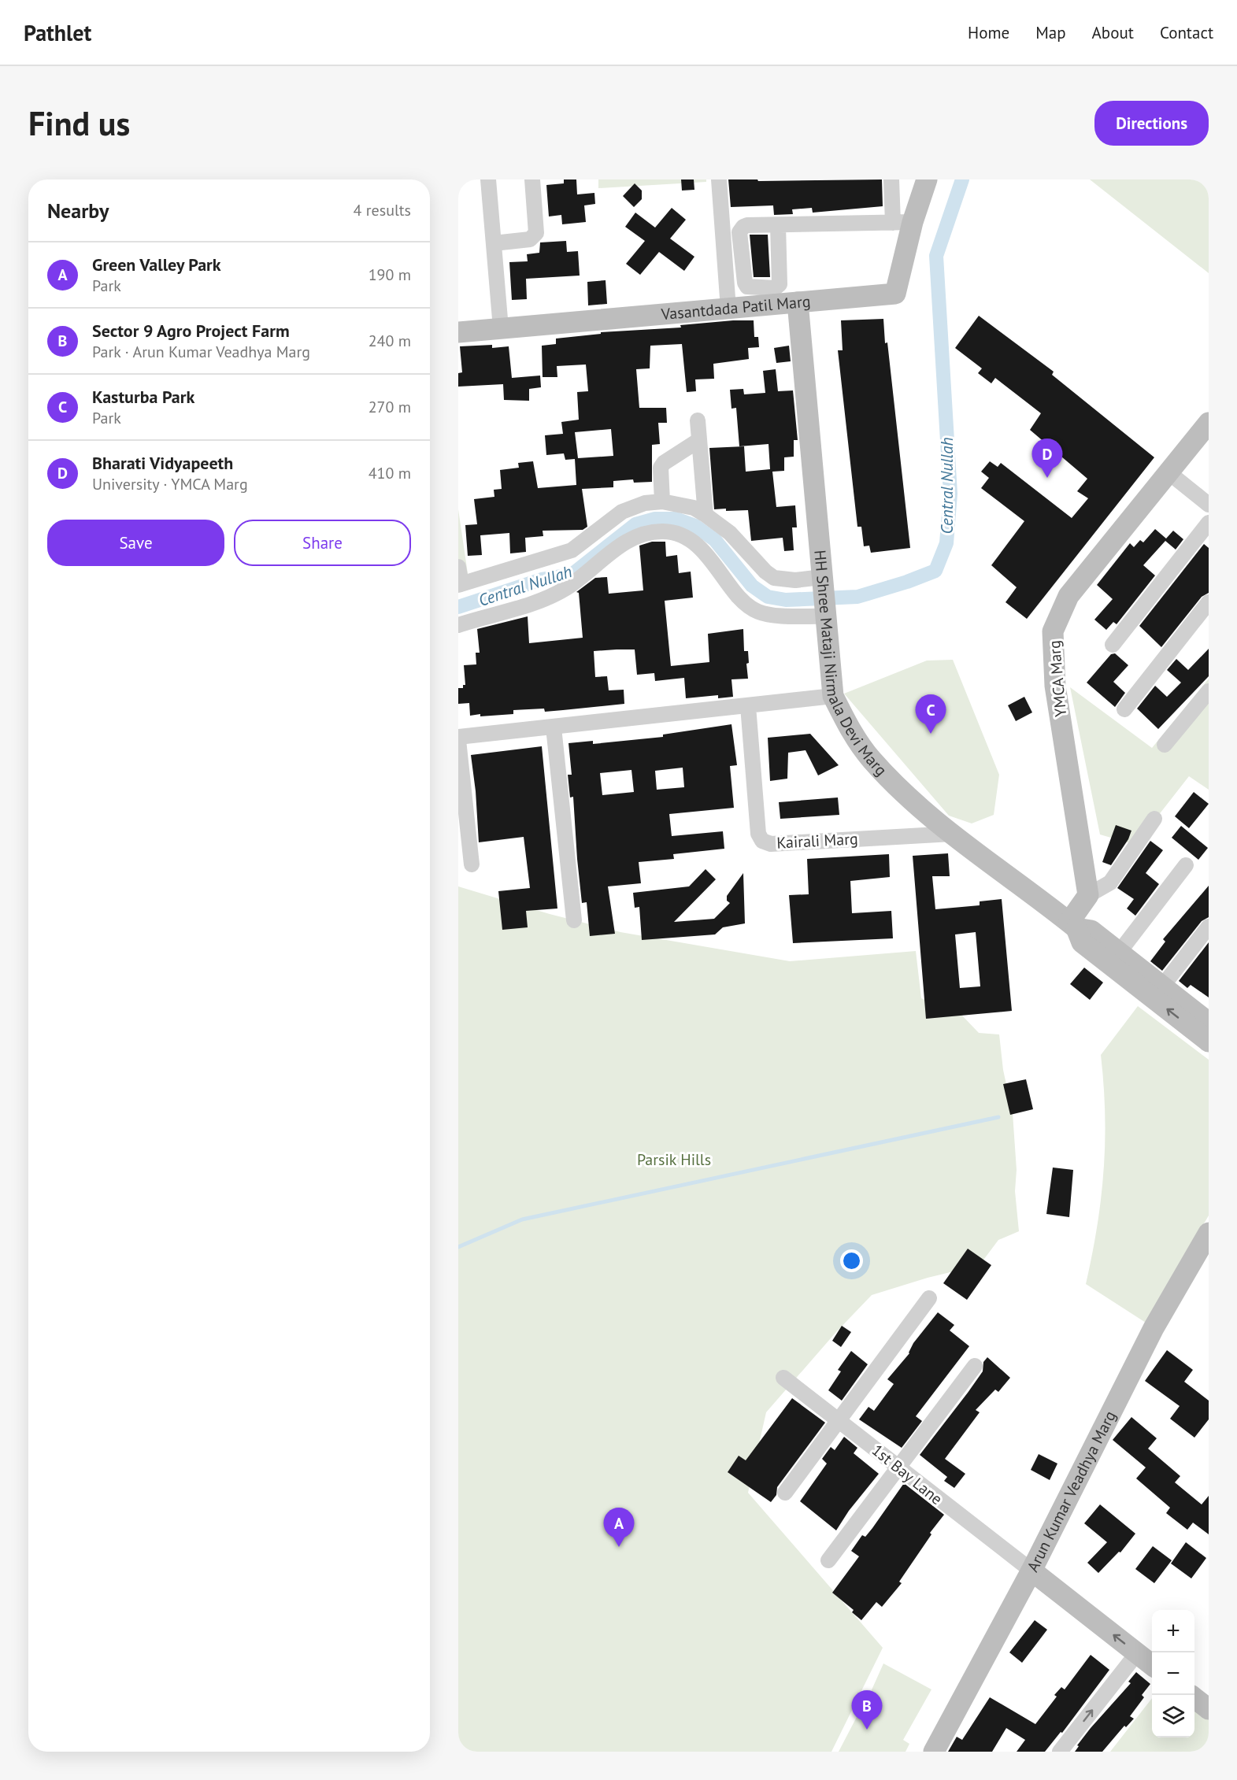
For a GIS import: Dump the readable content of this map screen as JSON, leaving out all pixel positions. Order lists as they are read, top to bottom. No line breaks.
{"streets":{"main road":["Vasantdada Patil Marg","HH Shree Mataji Nirmala Devi Marg","YMCA Marg","Arun Kumar Veadhya Marg"],"street":["Kairali Marg","1st Bay Lane"]},"crossings":[["Vasantdada Patil Marg","HH Shree Mataji Nirmala Devi Marg"],["HH Shree Mataji Nirmala Devi Marg","Kairali Marg"],["1st Bay Lane","Arun Kumar Veadhya Marg"]],"water":["Central Nullah"],"parks":["Parsik Hills"],"page":{"header":"Pathlet","nav":["Home","Map","About","Contact"],"buttons":["Directions",["Save","Share"]],"title":"Find us","heading":["Nearby","4 results"],"list":[{"mark":"A","name":"Green Valley Park","note":"Park","value":"190 m"},{"mark":"B","name":"Sector 9 Agro Project Farm","note":"Park · Arun Kumar Veadhya Marg","value":"240 m"},{"mark":"C","name":"Kasturba Park","note":"Park","value":"270 m"},{"mark":"D","name":"Bharati Vidyapeeth","note":"University · YMCA Marg","value":"410 m"}],"pins":["D","C","A","B"],"map_buttons":["+","−"]}}
